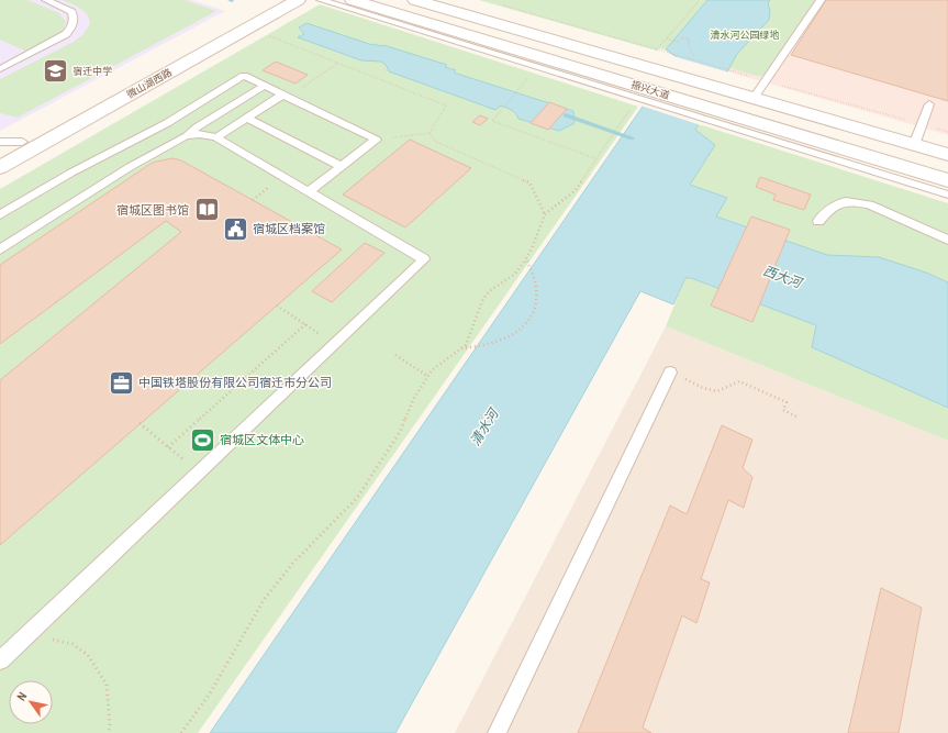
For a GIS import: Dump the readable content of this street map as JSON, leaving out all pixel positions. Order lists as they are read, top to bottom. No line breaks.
{"streets":{"main road":["微山湖西路","振兴大道"]},"water":["西大河","清水河"],"parks":["清水河公园绿地"],"places":{"school or university":["宿迁中学"],"library":["宿城区图书馆"],"public building":["宿城区档案馆"],"office":["中国铁塔股份有限公司宿迁市分公司"],"sports":["宿城区文体中心"]},"north":"top left"}
